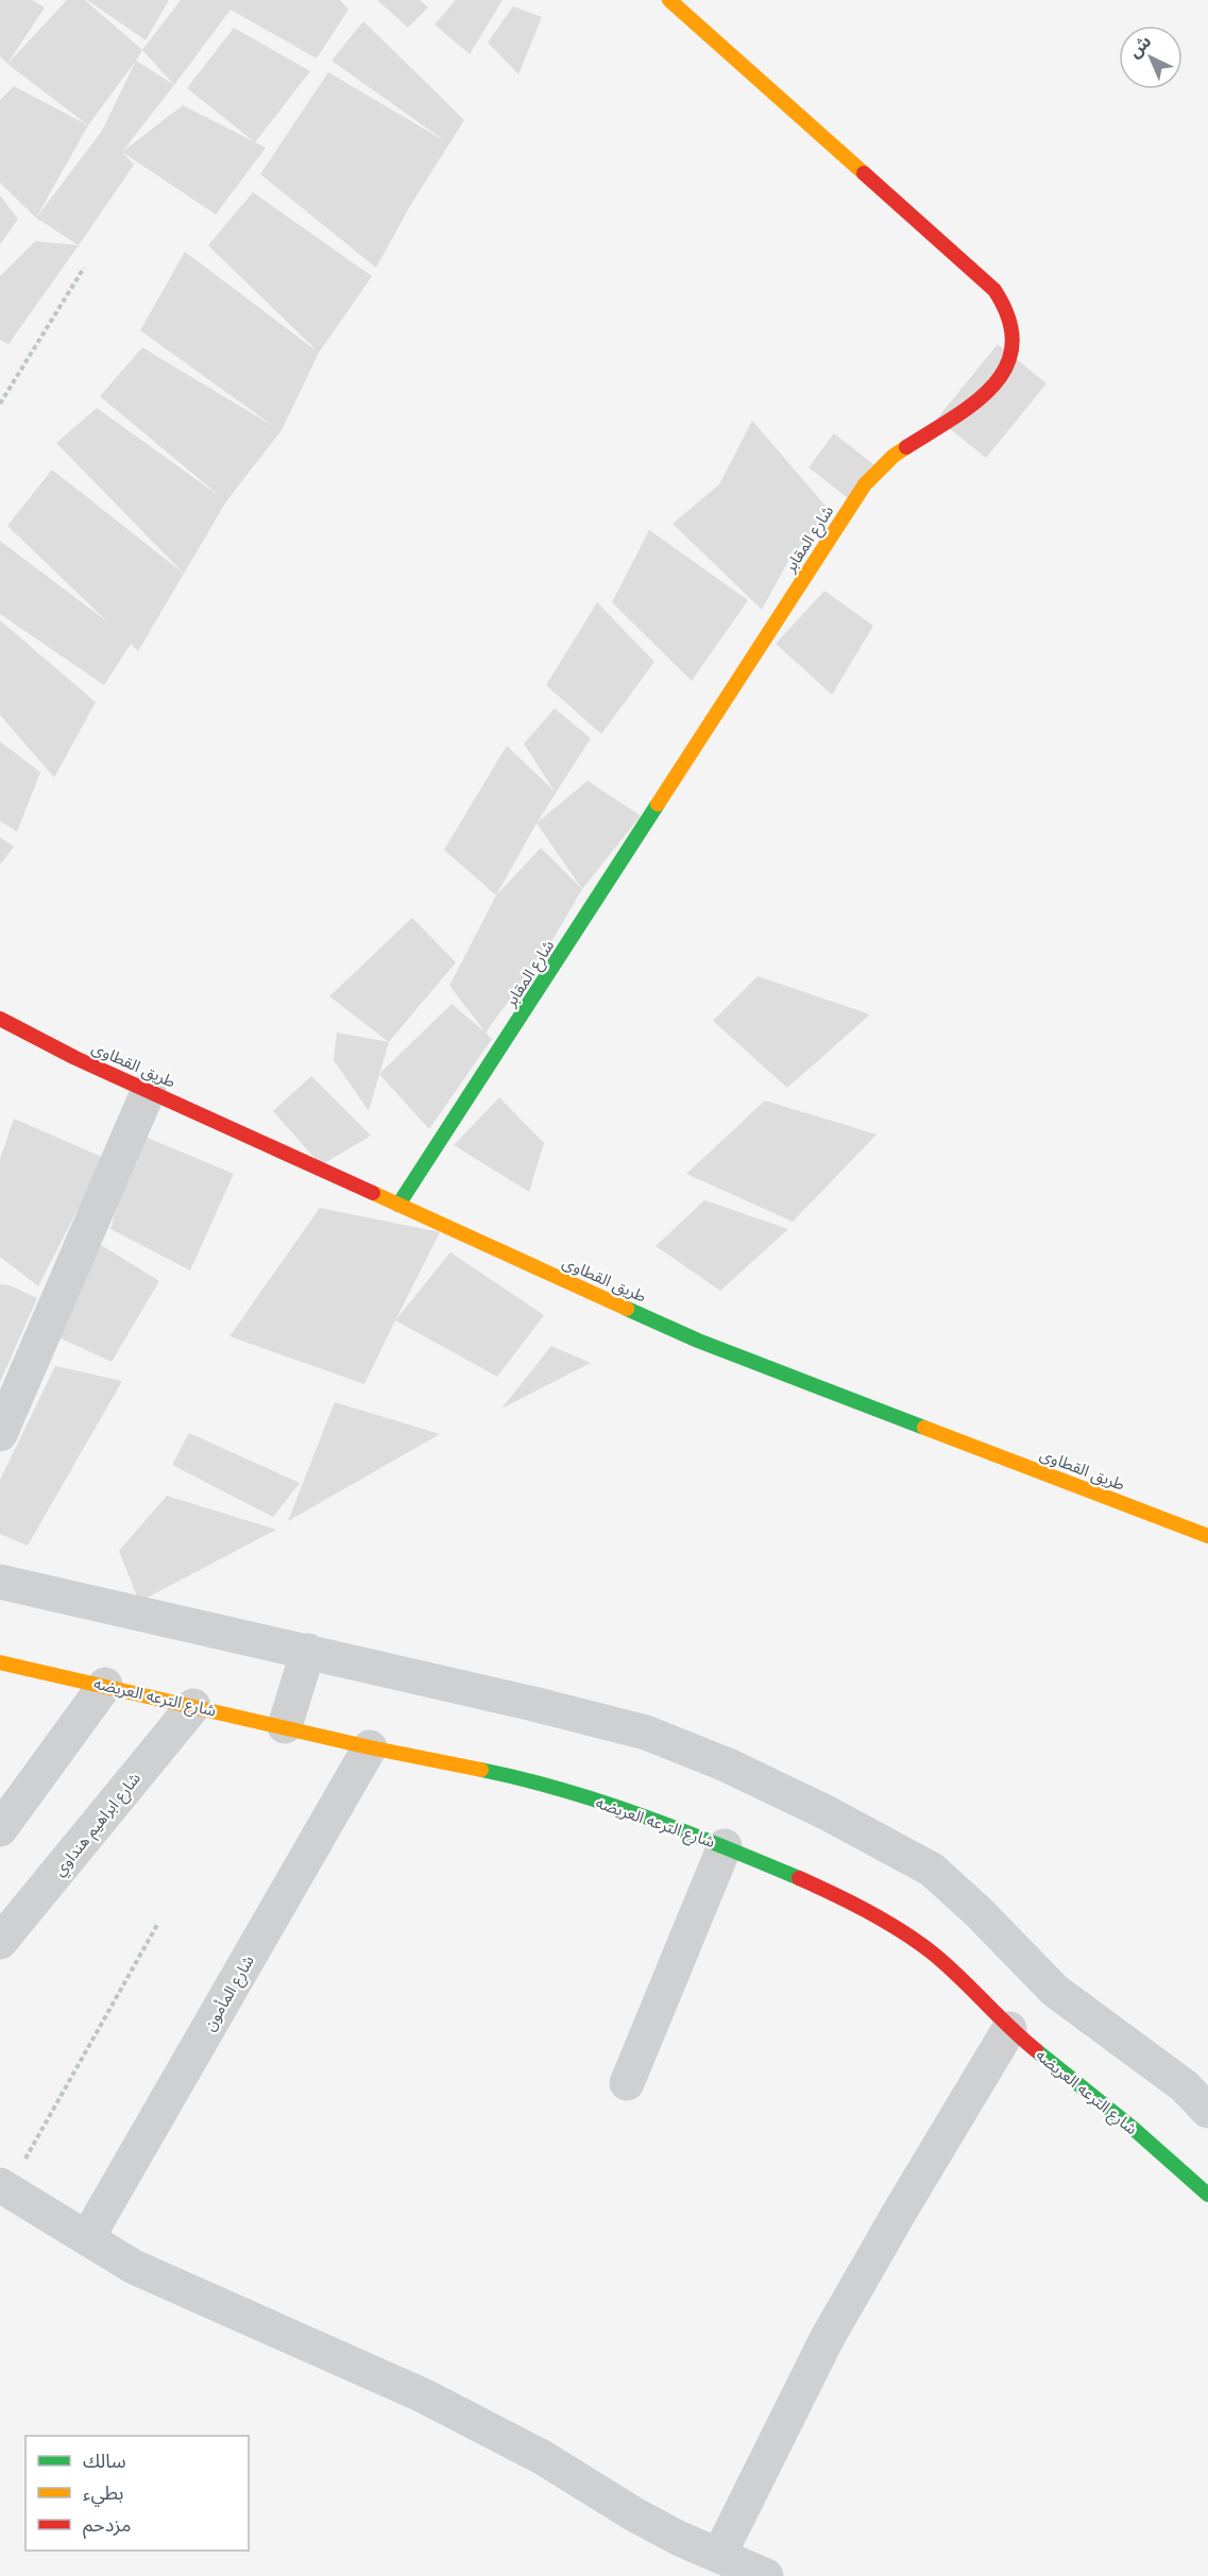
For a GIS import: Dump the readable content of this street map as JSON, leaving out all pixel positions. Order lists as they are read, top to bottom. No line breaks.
{"streets":{"street":["شارع المقابر","طريق القطاوى","شارع الترعه العريضه","شارع ابراهيم هنداوي","شارع المأمون"]},"crossings":[["شارع المقابر","طريق القطاوى"],["شارع الترعه العريضه","شارع ابراهيم هنداوي"],["شارع الترعه العريضه","شارع المأمون"]],"legend":["سالك","بطيء","مزدحم"],"north":"top left"}
